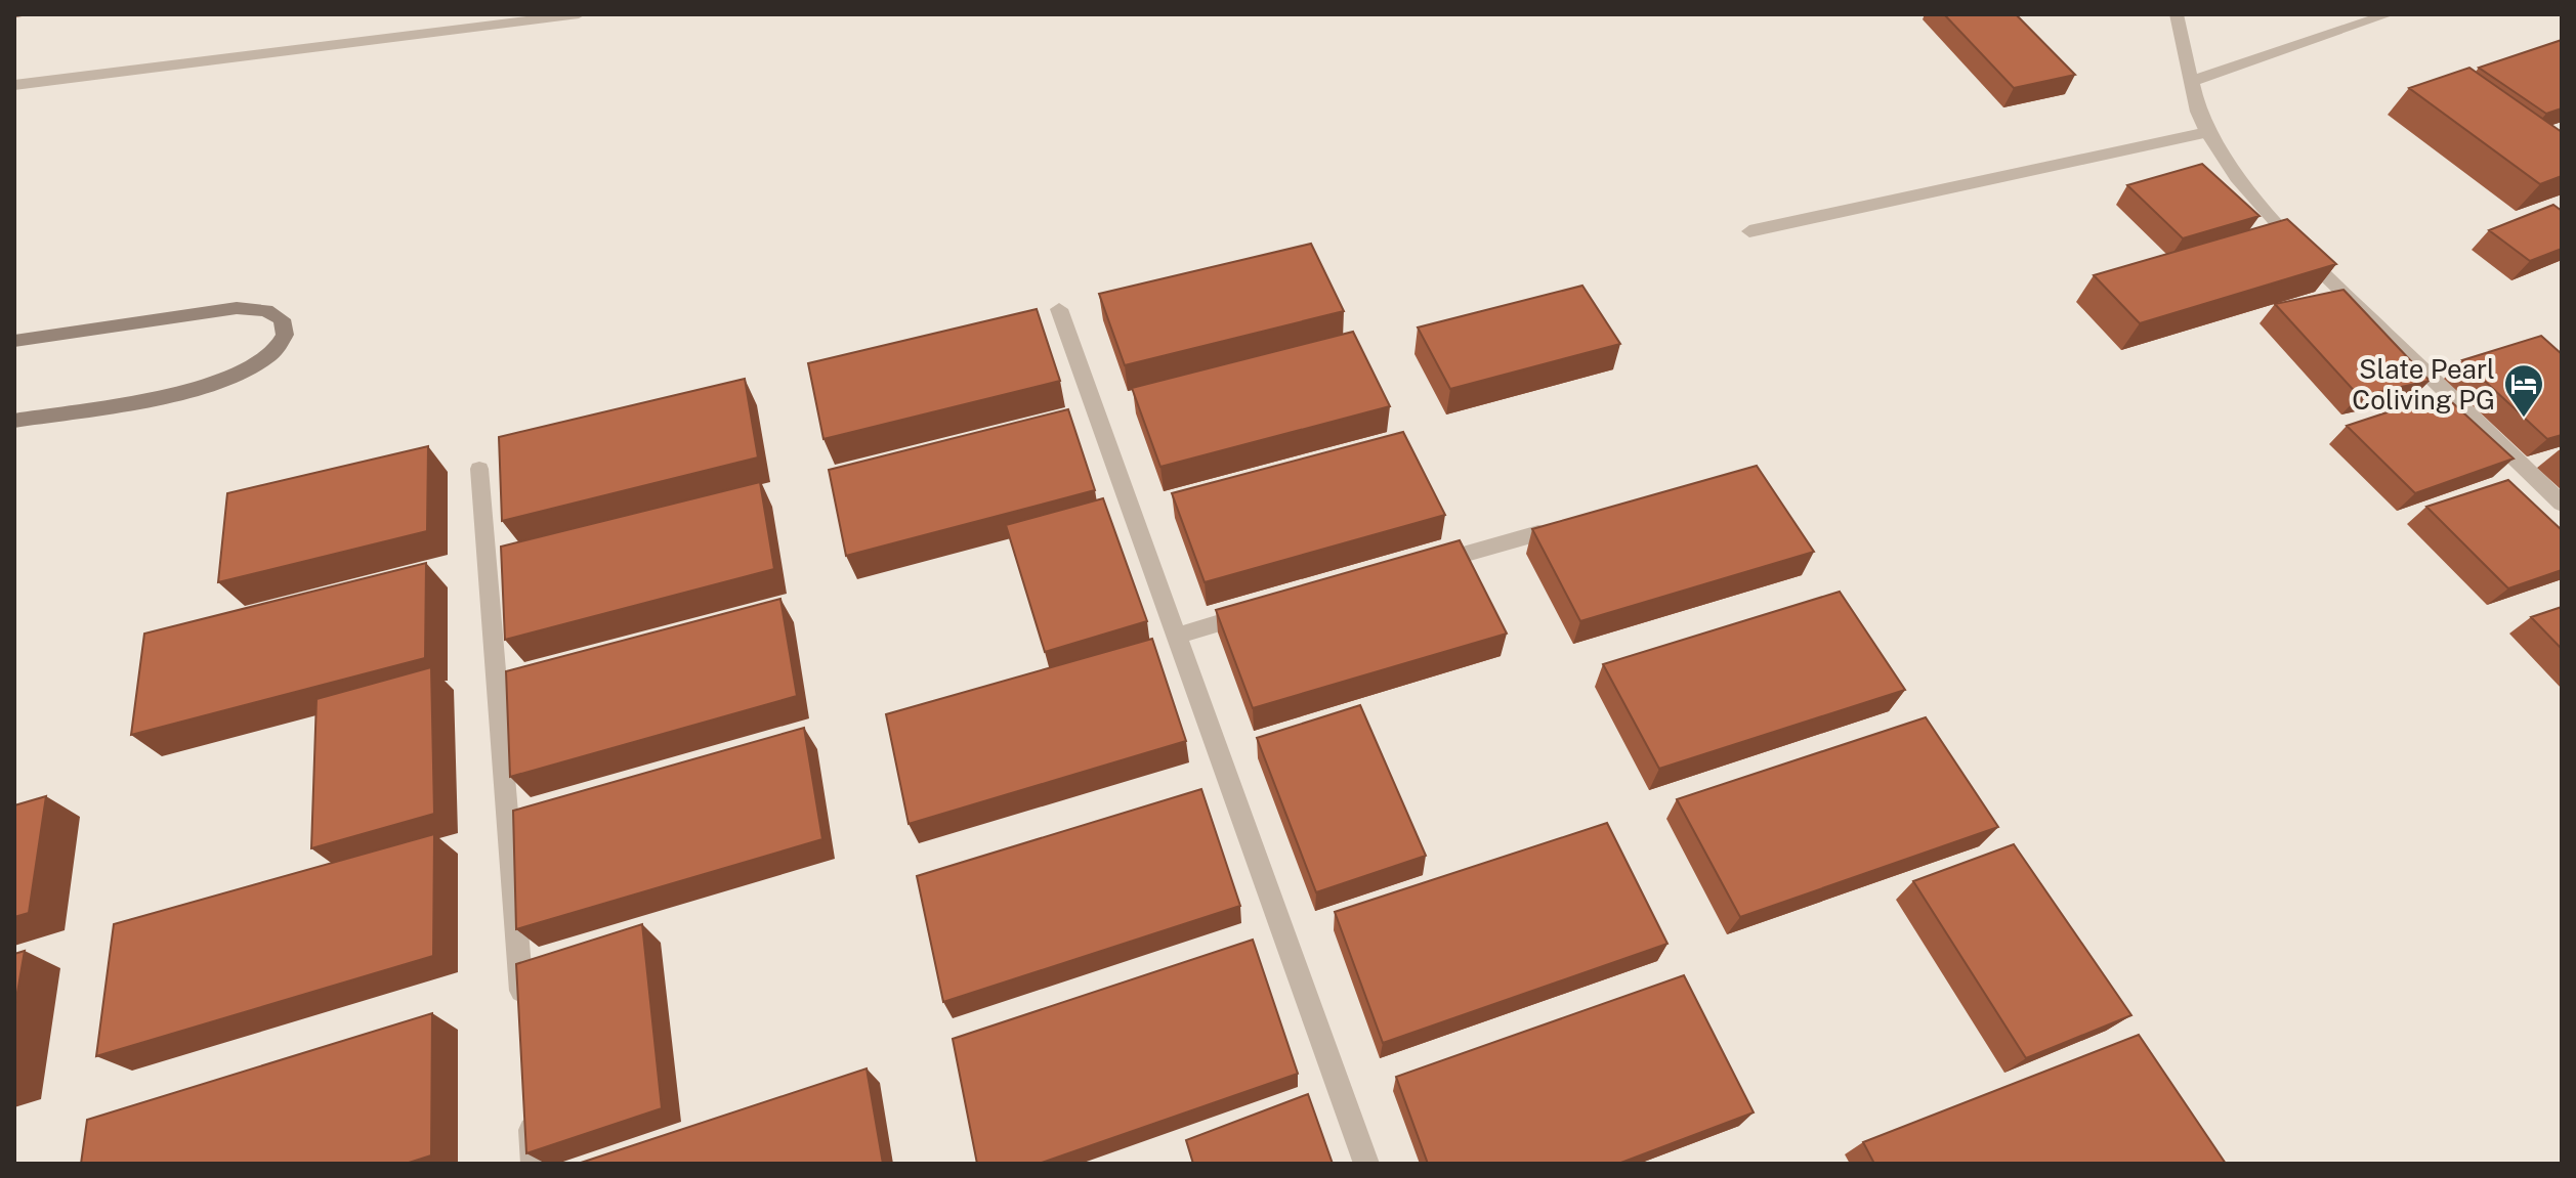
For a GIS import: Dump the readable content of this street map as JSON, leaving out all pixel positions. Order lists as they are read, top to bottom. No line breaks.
{"places":{"hotel":["Slate Pearl Coliving PG"]}}
